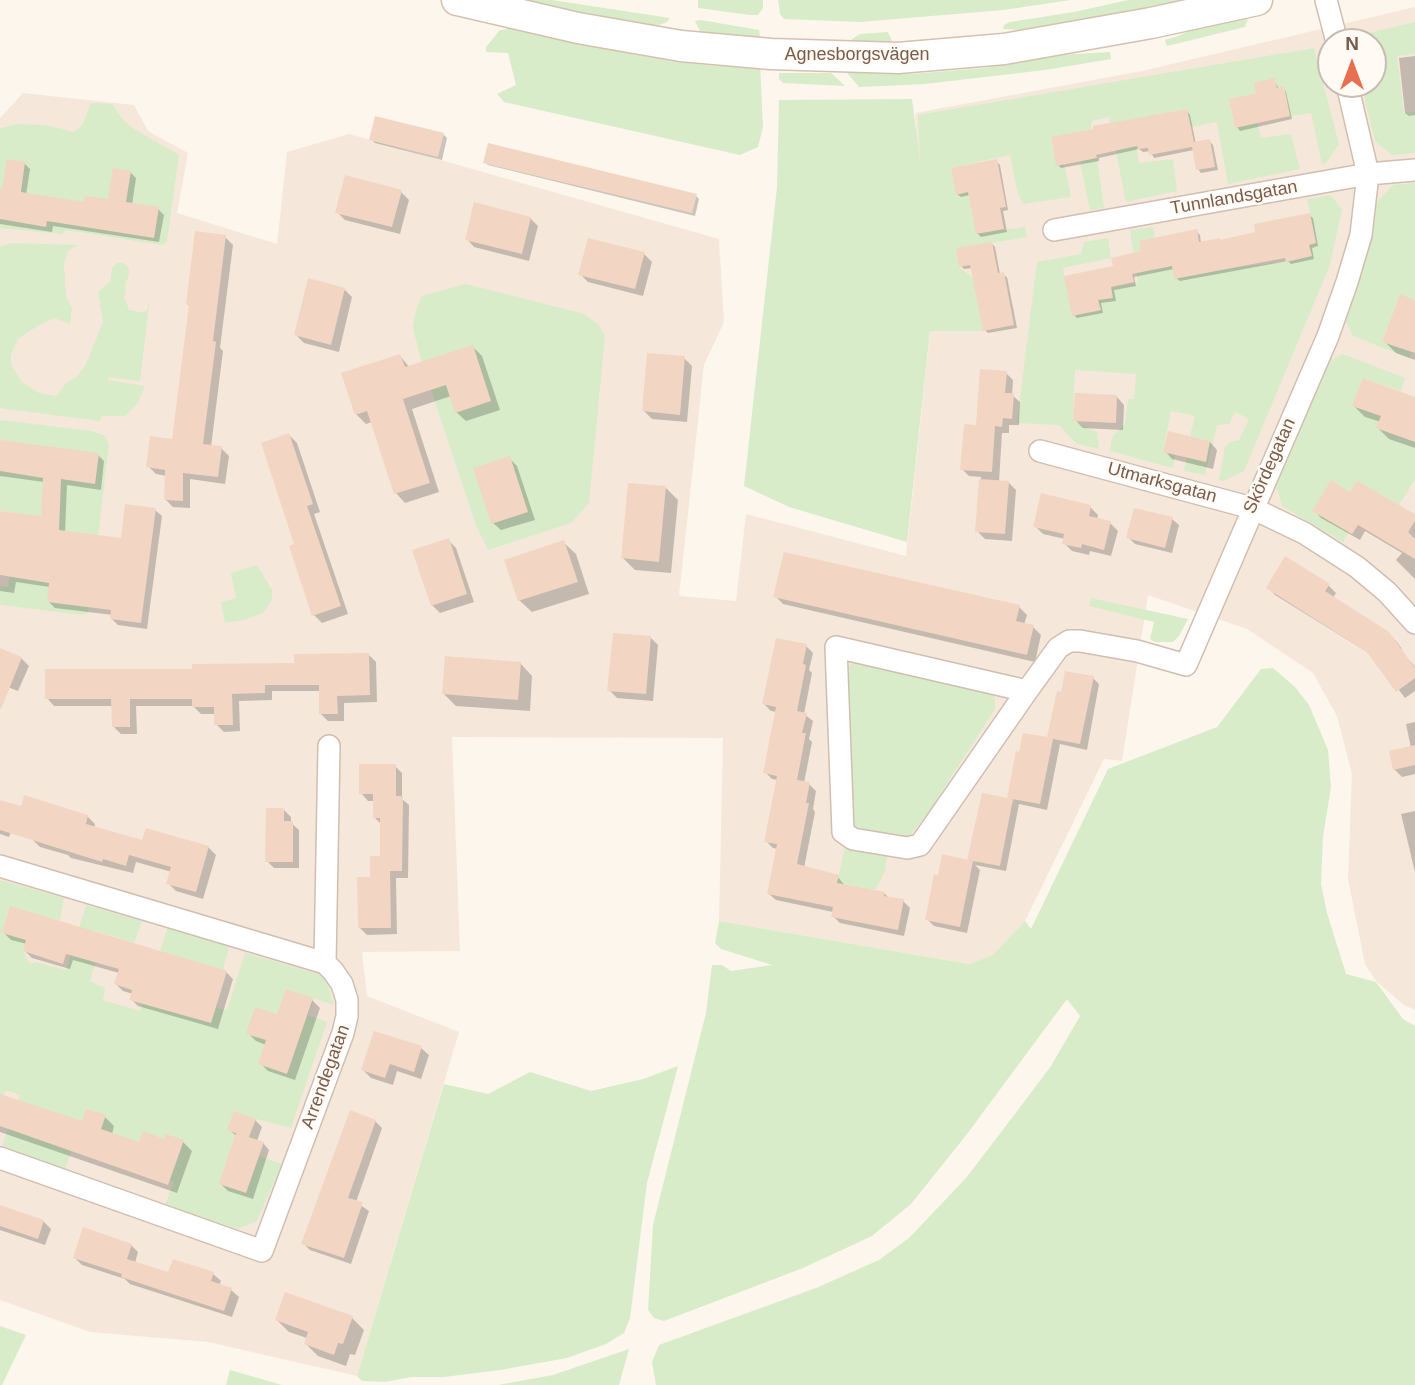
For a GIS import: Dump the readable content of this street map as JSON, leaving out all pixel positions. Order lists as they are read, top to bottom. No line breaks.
{"streets":{"street":["Agnesborgsvägen","Tunnlandsgatan","Skördegatan","Utmarksgatan","Arrendegatan"]},"crossings":[["Tunnlandsgatan","Skördegatan"],["Skördegatan","Utmarksgatan"]],"north":"top"}
